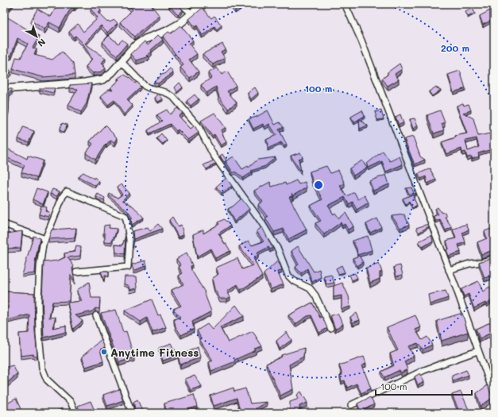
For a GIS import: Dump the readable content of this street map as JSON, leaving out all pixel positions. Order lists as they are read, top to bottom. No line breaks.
{"places":["Anytime Fitness"],"scale_bar":"100 m","north":"bottom right","rings":["200 m","100 m"]}
